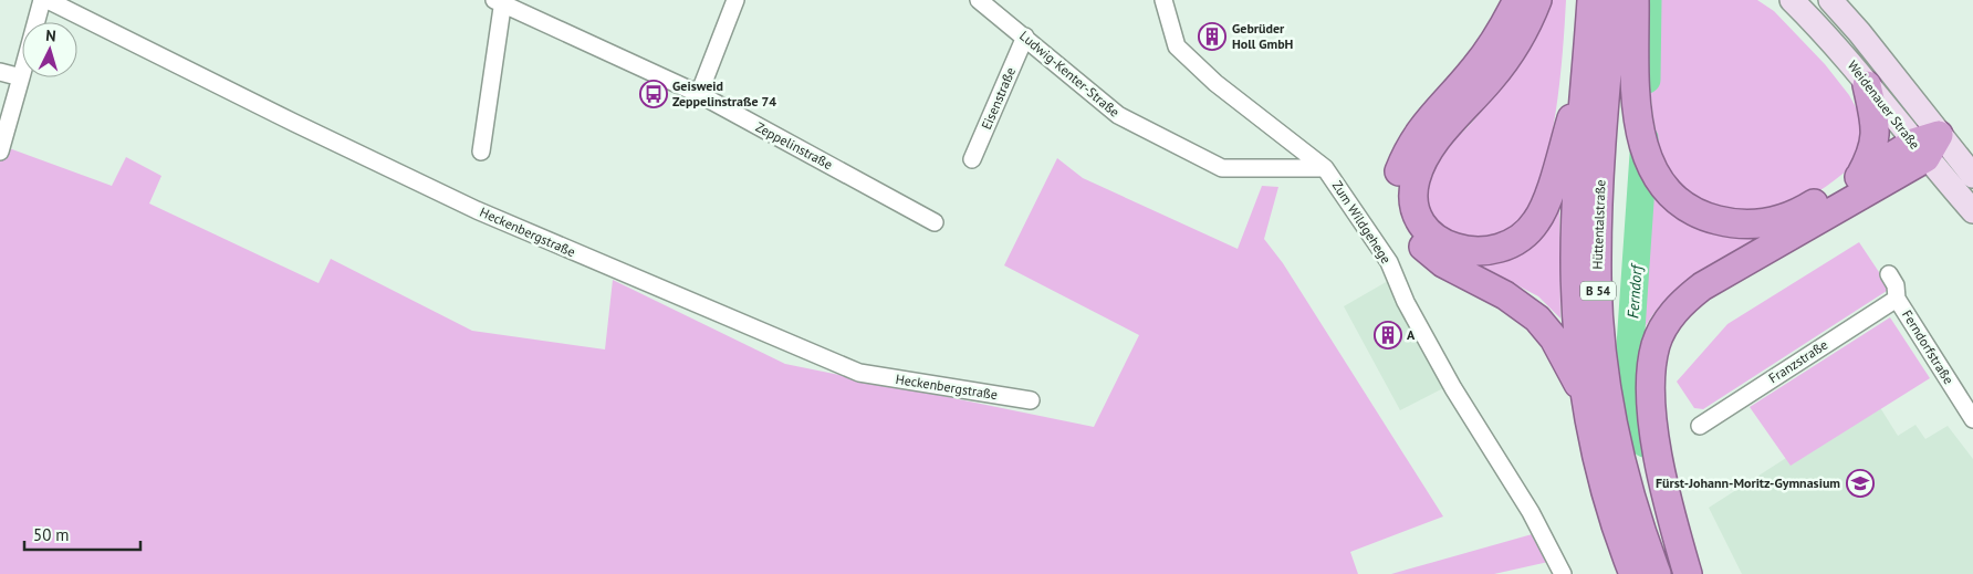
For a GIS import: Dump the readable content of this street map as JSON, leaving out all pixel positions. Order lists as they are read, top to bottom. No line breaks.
{"streets":{"highway":["Hüttentalstraße","B 54"],"main road":["Weidenauer Straße"],"street":["Ludwig-Kenter-Straße","Eisenstraße","Zeppelinstraße","Zum Wildgehege","Heckenbergstraße","Ferndorfstraße","Franzstraße"]},"crossings":[["Ludwig-Kenter-Straße","Eisenstraße"],["Ludwig-Kenter-Straße","Zum Wildgehege"],["Ferndorfstraße","Franzstraße"]],"water":["Ferndorf"],"places":{"building":["Gebrüder Holl GmbH","A"],"bus stop":["Geisweid Zeppelinstraße 74"],"school or university":["Fürst-Johann-Moritz-Gymnasium"]},"scale_bar":"50 m","north":"top"}
